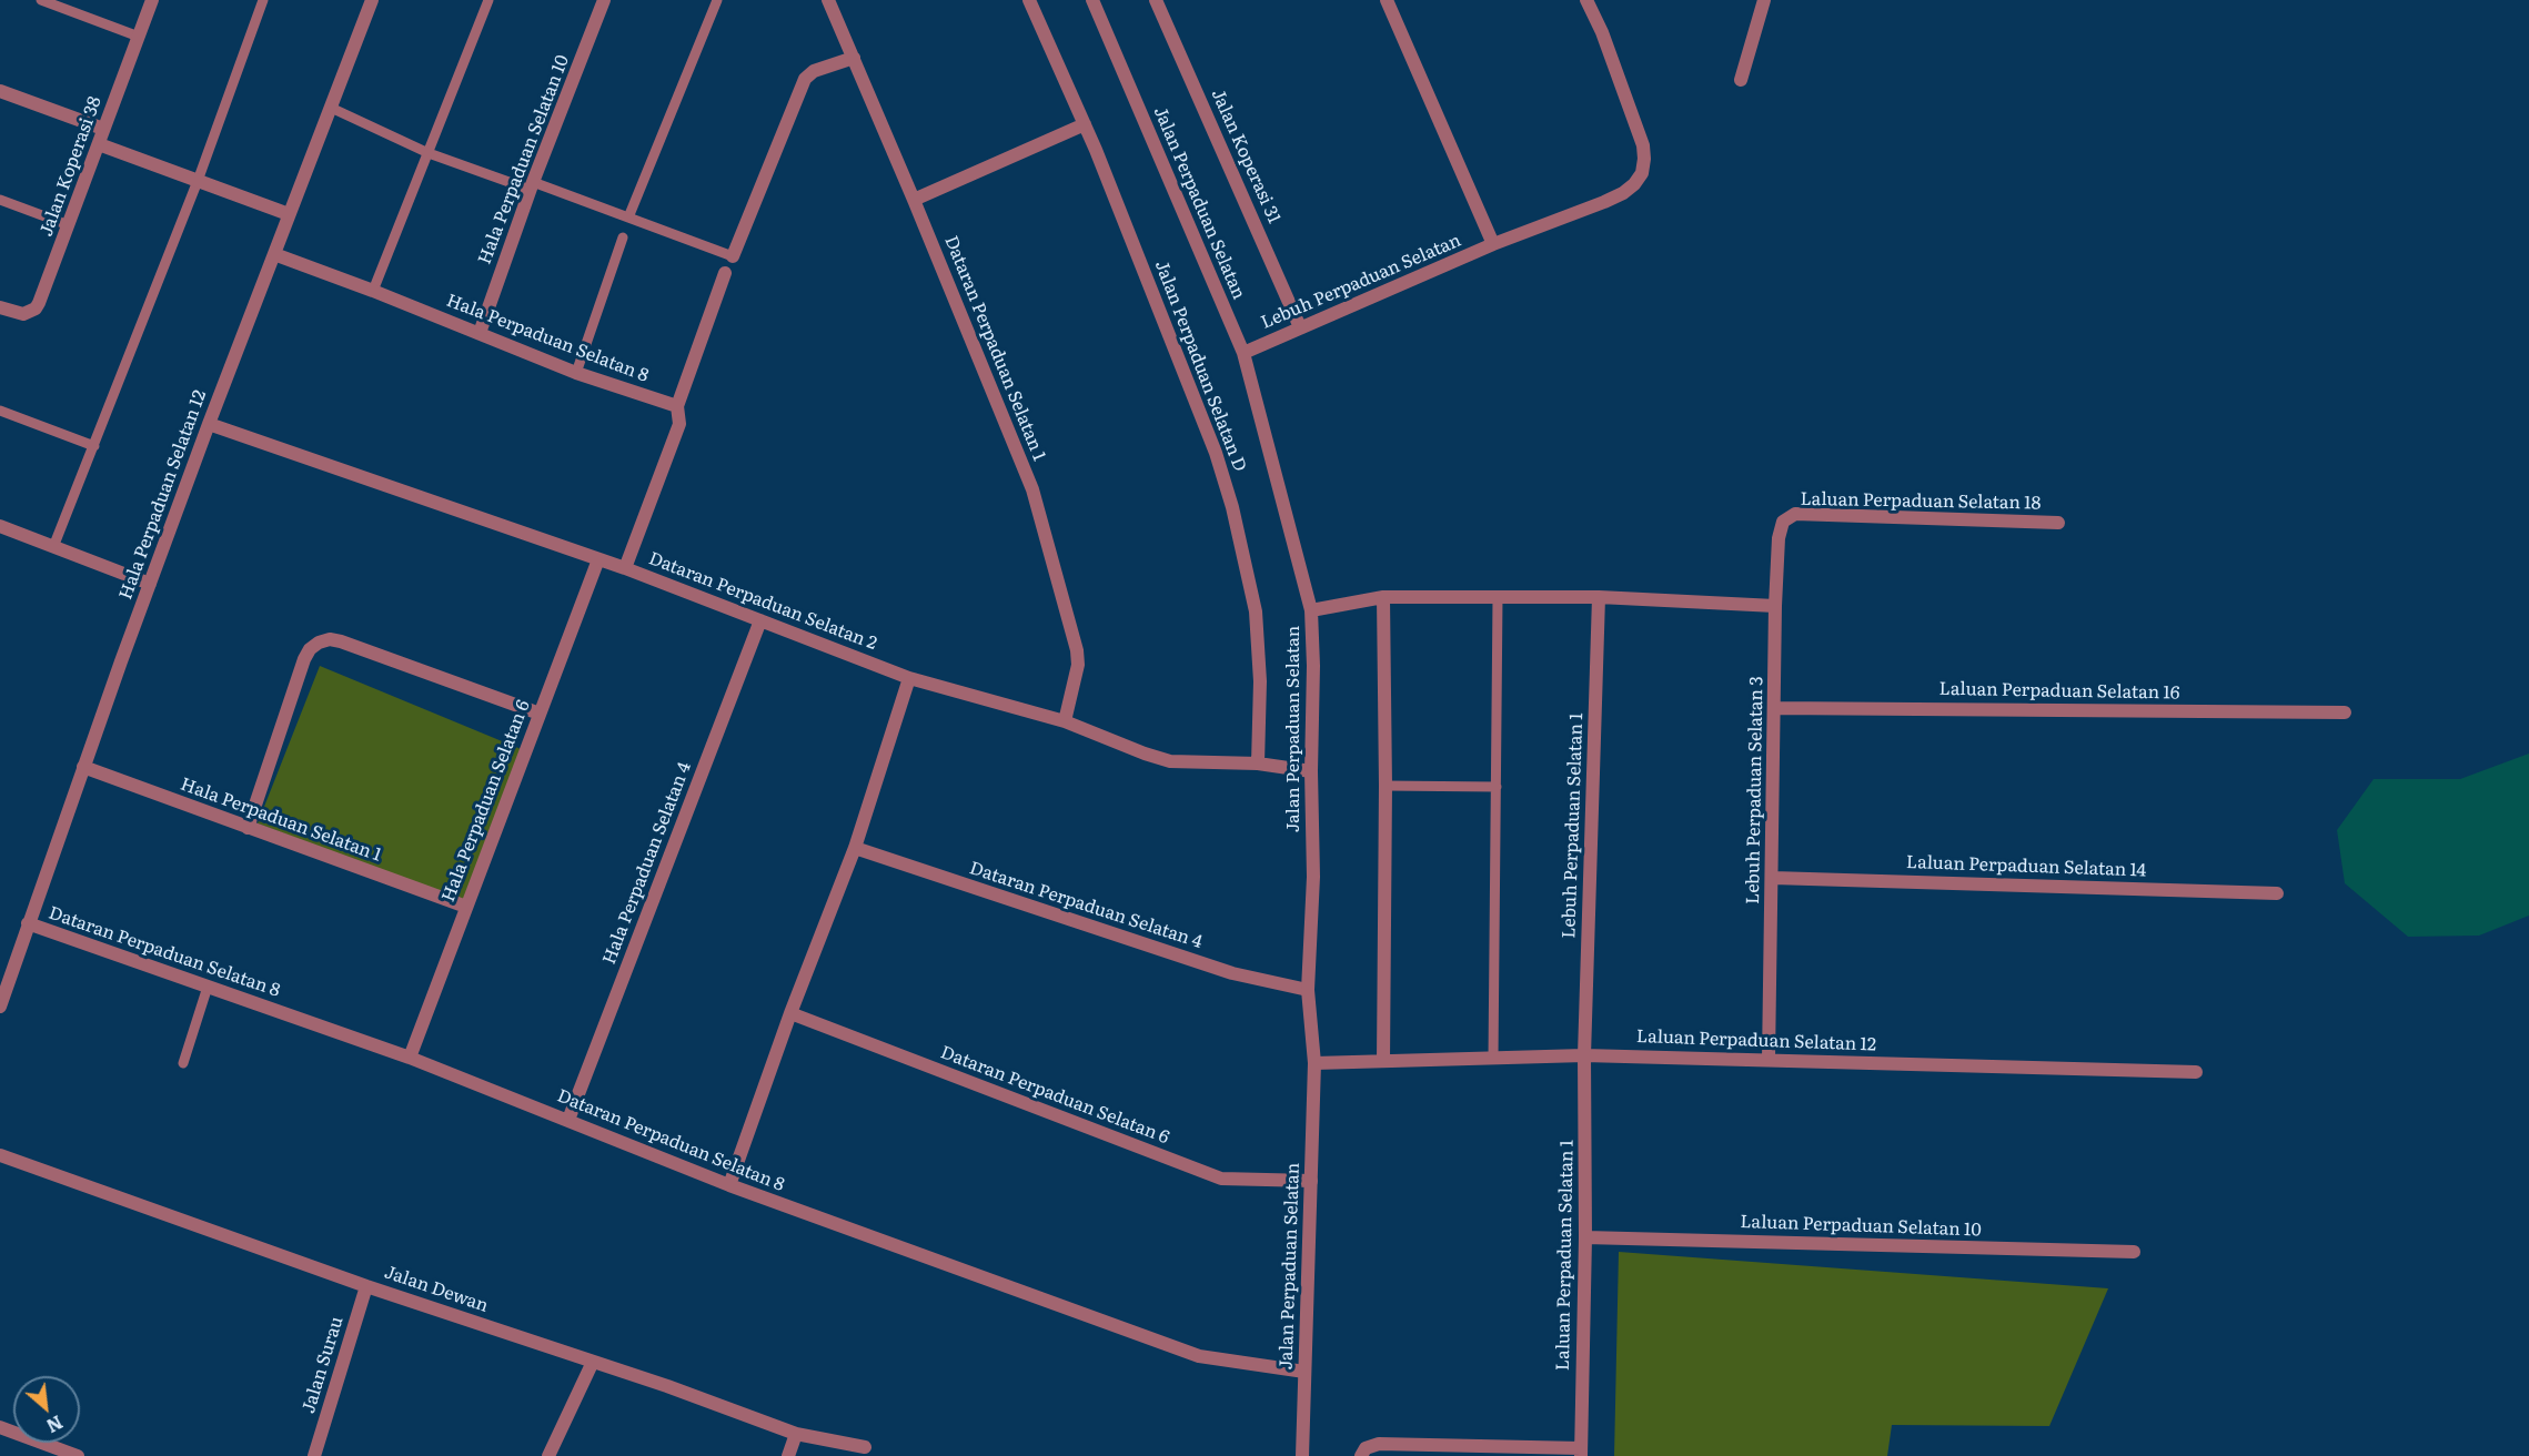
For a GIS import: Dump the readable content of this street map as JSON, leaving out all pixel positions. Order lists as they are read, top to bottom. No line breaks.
{"streets":{"street":["Jalan Koperasi 31","Hala Perpaduan Selatan 10","Jalan Koperasi 38","Jalan Perpaduan Selatan","Lebuh Perpaduan Selatan","Hala Perpaduan Selatan 8","Dataran Perpaduan Selatan 1","Jalan Perpaduan Selatan D","Hala Perpaduan Selatan 12","Laluan Perpaduan Selatan 18","Dataran Perpaduan Selatan 2","Laluan Perpaduan Selatan 16","Lebuh Perpaduan Selatan 3","Hala Perpaduan Selatan 6","Hala Perpaduan Selatan 1","Lebuh Perpaduan Selatan 1","Hala Perpaduan Selatan 4","Laluan Perpaduan Selatan 14","Dataran Perpaduan Selatan 4","Dataran Perpaduan Selatan 8","Laluan Perpaduan Selatan 12","Dataran Perpaduan Selatan 6","Laluan Perpaduan Selatan 10","Laluan Perpaduan Selatan 1","Jalan Dewan","Jalan Surau"]},"crossings":[["Jalan Koperasi 31","Lebuh Perpaduan Selatan"],["Hala Perpaduan Selatan 10","Hala Perpaduan Selatan 8"],["Jalan Perpaduan Selatan","Lebuh Perpaduan Selatan"],["Jalan Perpaduan Selatan","Dataran Perpaduan Selatan 2"],["Jalan Perpaduan Selatan","Dataran Perpaduan Selatan 4"],["Jalan Perpaduan Selatan","Dataran Perpaduan Selatan 8"],["Jalan Perpaduan Selatan","Laluan Perpaduan Selatan 12"],["Jalan Perpaduan Selatan","Dataran Perpaduan Selatan 6"],["Hala Perpaduan Selatan 8","Hala Perpaduan Selatan 12"],["Dataran Perpaduan Selatan 1","Dataran Perpaduan Selatan 2"],["Jalan Perpaduan Selatan D","Dataran Perpaduan Selatan 2"],["Hala Perpaduan Selatan 12","Dataran Perpaduan Selatan 2"],["Hala Perpaduan Selatan 12","Hala Perpaduan Selatan 1"],["Hala Perpaduan Selatan 12","Dataran Perpaduan Selatan 8"],["Laluan Perpaduan Selatan 18","Lebuh Perpaduan Selatan 3"],["Dataran Perpaduan Selatan 2","Hala Perpaduan Selatan 6"],["Dataran Perpaduan Selatan 2","Hala Perpaduan Selatan 4"],["Laluan Perpaduan Selatan 16","Lebuh Perpaduan Selatan 3"],["Lebuh Perpaduan Selatan 3","Laluan Perpaduan Selatan 14"],["Lebuh Perpaduan Selatan 3","Laluan Perpaduan Selatan 12"],["Hala Perpaduan Selatan 6","Hala Perpaduan Selatan 1"],["Hala Perpaduan Selatan 6","Dataran Perpaduan Selatan 8"],["Lebuh Perpaduan Selatan 1","Laluan Perpaduan Selatan 12"],["Lebuh Perpaduan Selatan 1","Laluan Perpaduan Selatan 1"],["Hala Perpaduan Selatan 4","Dataran Perpaduan Selatan 8"],["Laluan Perpaduan Selatan 12","Laluan Perpaduan Selatan 1"],["Laluan Perpaduan Selatan 10","Laluan Perpaduan Selatan 1"],["Jalan Dewan","Jalan Surau"]],"north":"bottom right"}
